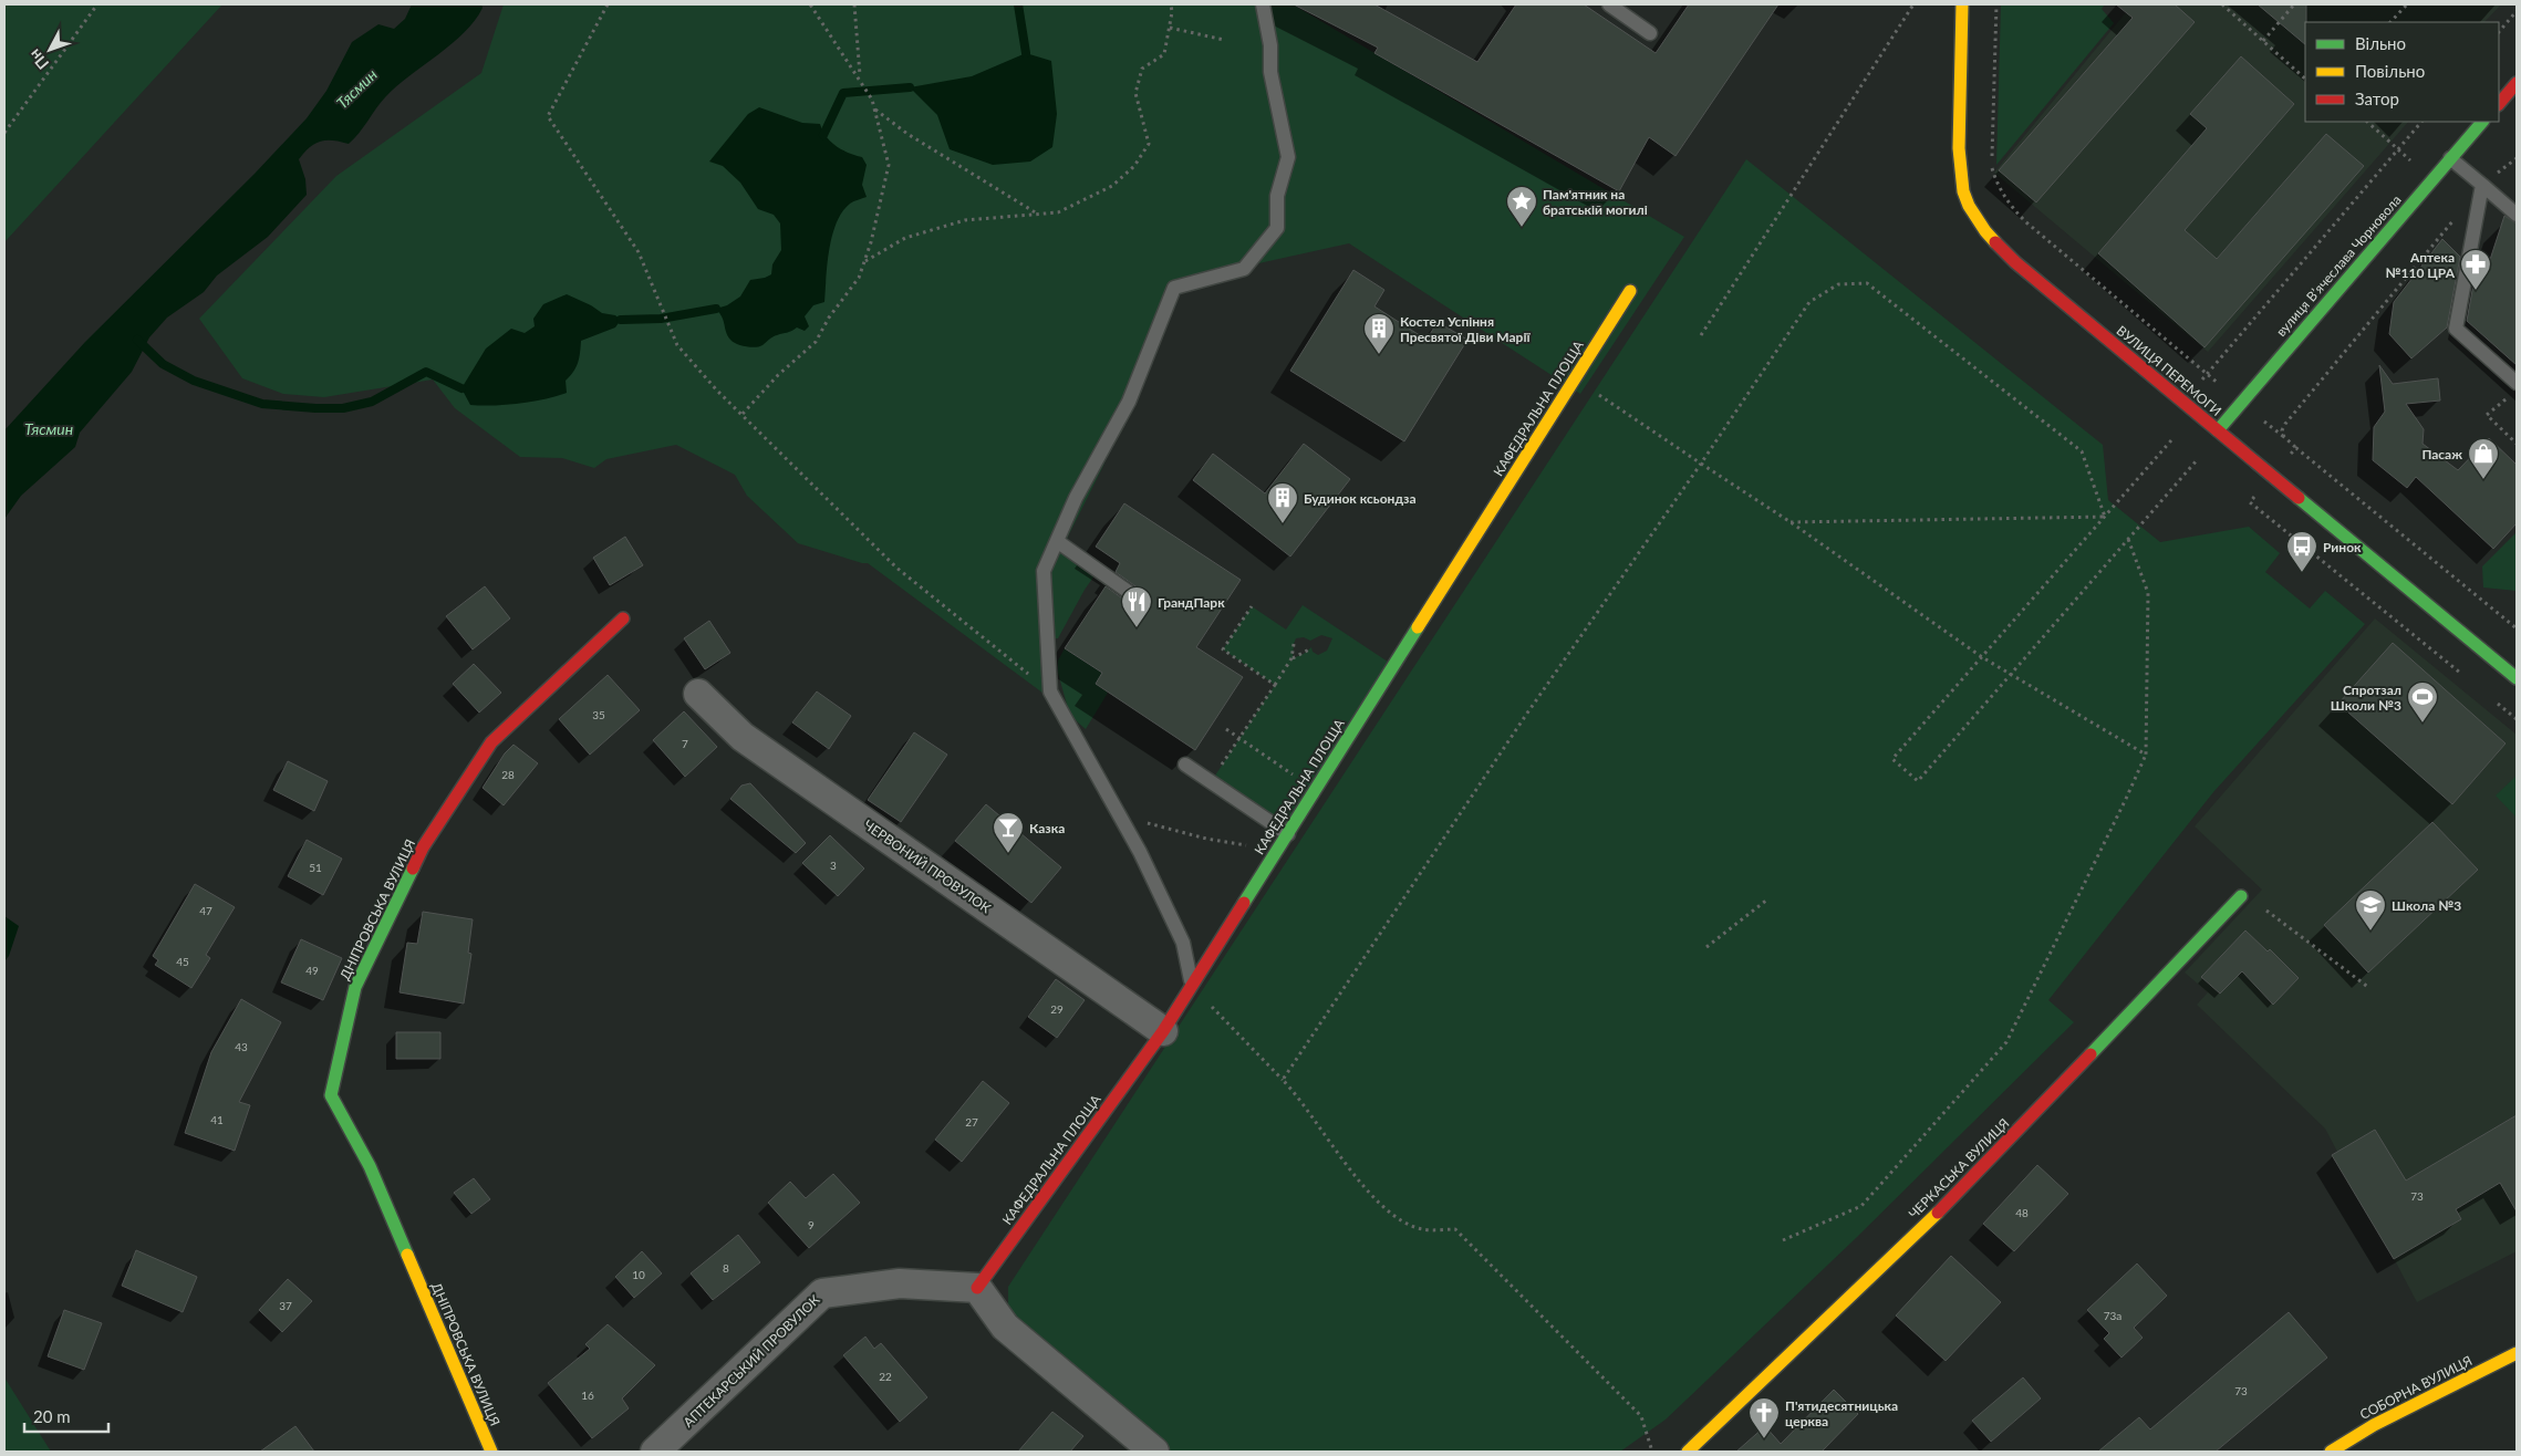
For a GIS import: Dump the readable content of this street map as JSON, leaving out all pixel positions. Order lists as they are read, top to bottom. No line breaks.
{"streets":{"street":["вулиця Вʼячеслава Чорновола","ВУЛИЦЯ ПЕРЕМОГИ","КАФЕДРАЛЬНА ПЛОЩА","ЧЕРВОНИЙ ПРОВУЛОК","ДНІПРОВСЬКА ВУЛИЦЯ","ЧЕРКАСЬКА ВУЛИЦЯ","АПТЕКАРСЬКИЙ ПРОВУЛОК","СОБОРНА ВУЛИЦЯ"]},"crossings":[["вулиця Вʼячеслава Чорновола","ВУЛИЦЯ ПЕРЕМОГИ"],["КАФЕДРАЛЬНА ПЛОЩА","ЧЕРВОНИЙ ПРОВУЛОК"],["КАФЕДРАЛЬНА ПЛОЩА","АПТЕКАРСЬКИЙ ПРОВУЛОК"]],"water":["Тясмин"],"places":{"place":["Пам'ятник на братській могилі"],"pharmacy":["Аптека №110 ЦРА"],"building":["Костел Успіння Пресвятої Діви Марії","Будинок ксьондза"],"shop":["Пасаж"],"bus stop":["Ринок"],"restaurant":["ГрандПарк"],"sports":["Спротзал Школи №3"],"bar":["Казка"],"school or university":["Школа №3"],"church":["П'ятидесятницька церква"]},"house_numbers":["35","7","28","3","51","47","45","49","29","43","41","27","73","48","9","8","10","37","73а","22","73","16"],"legend":["Вільно","Повільно","Затор"],"scale_bar":"20 m","north":"bottom left"}
